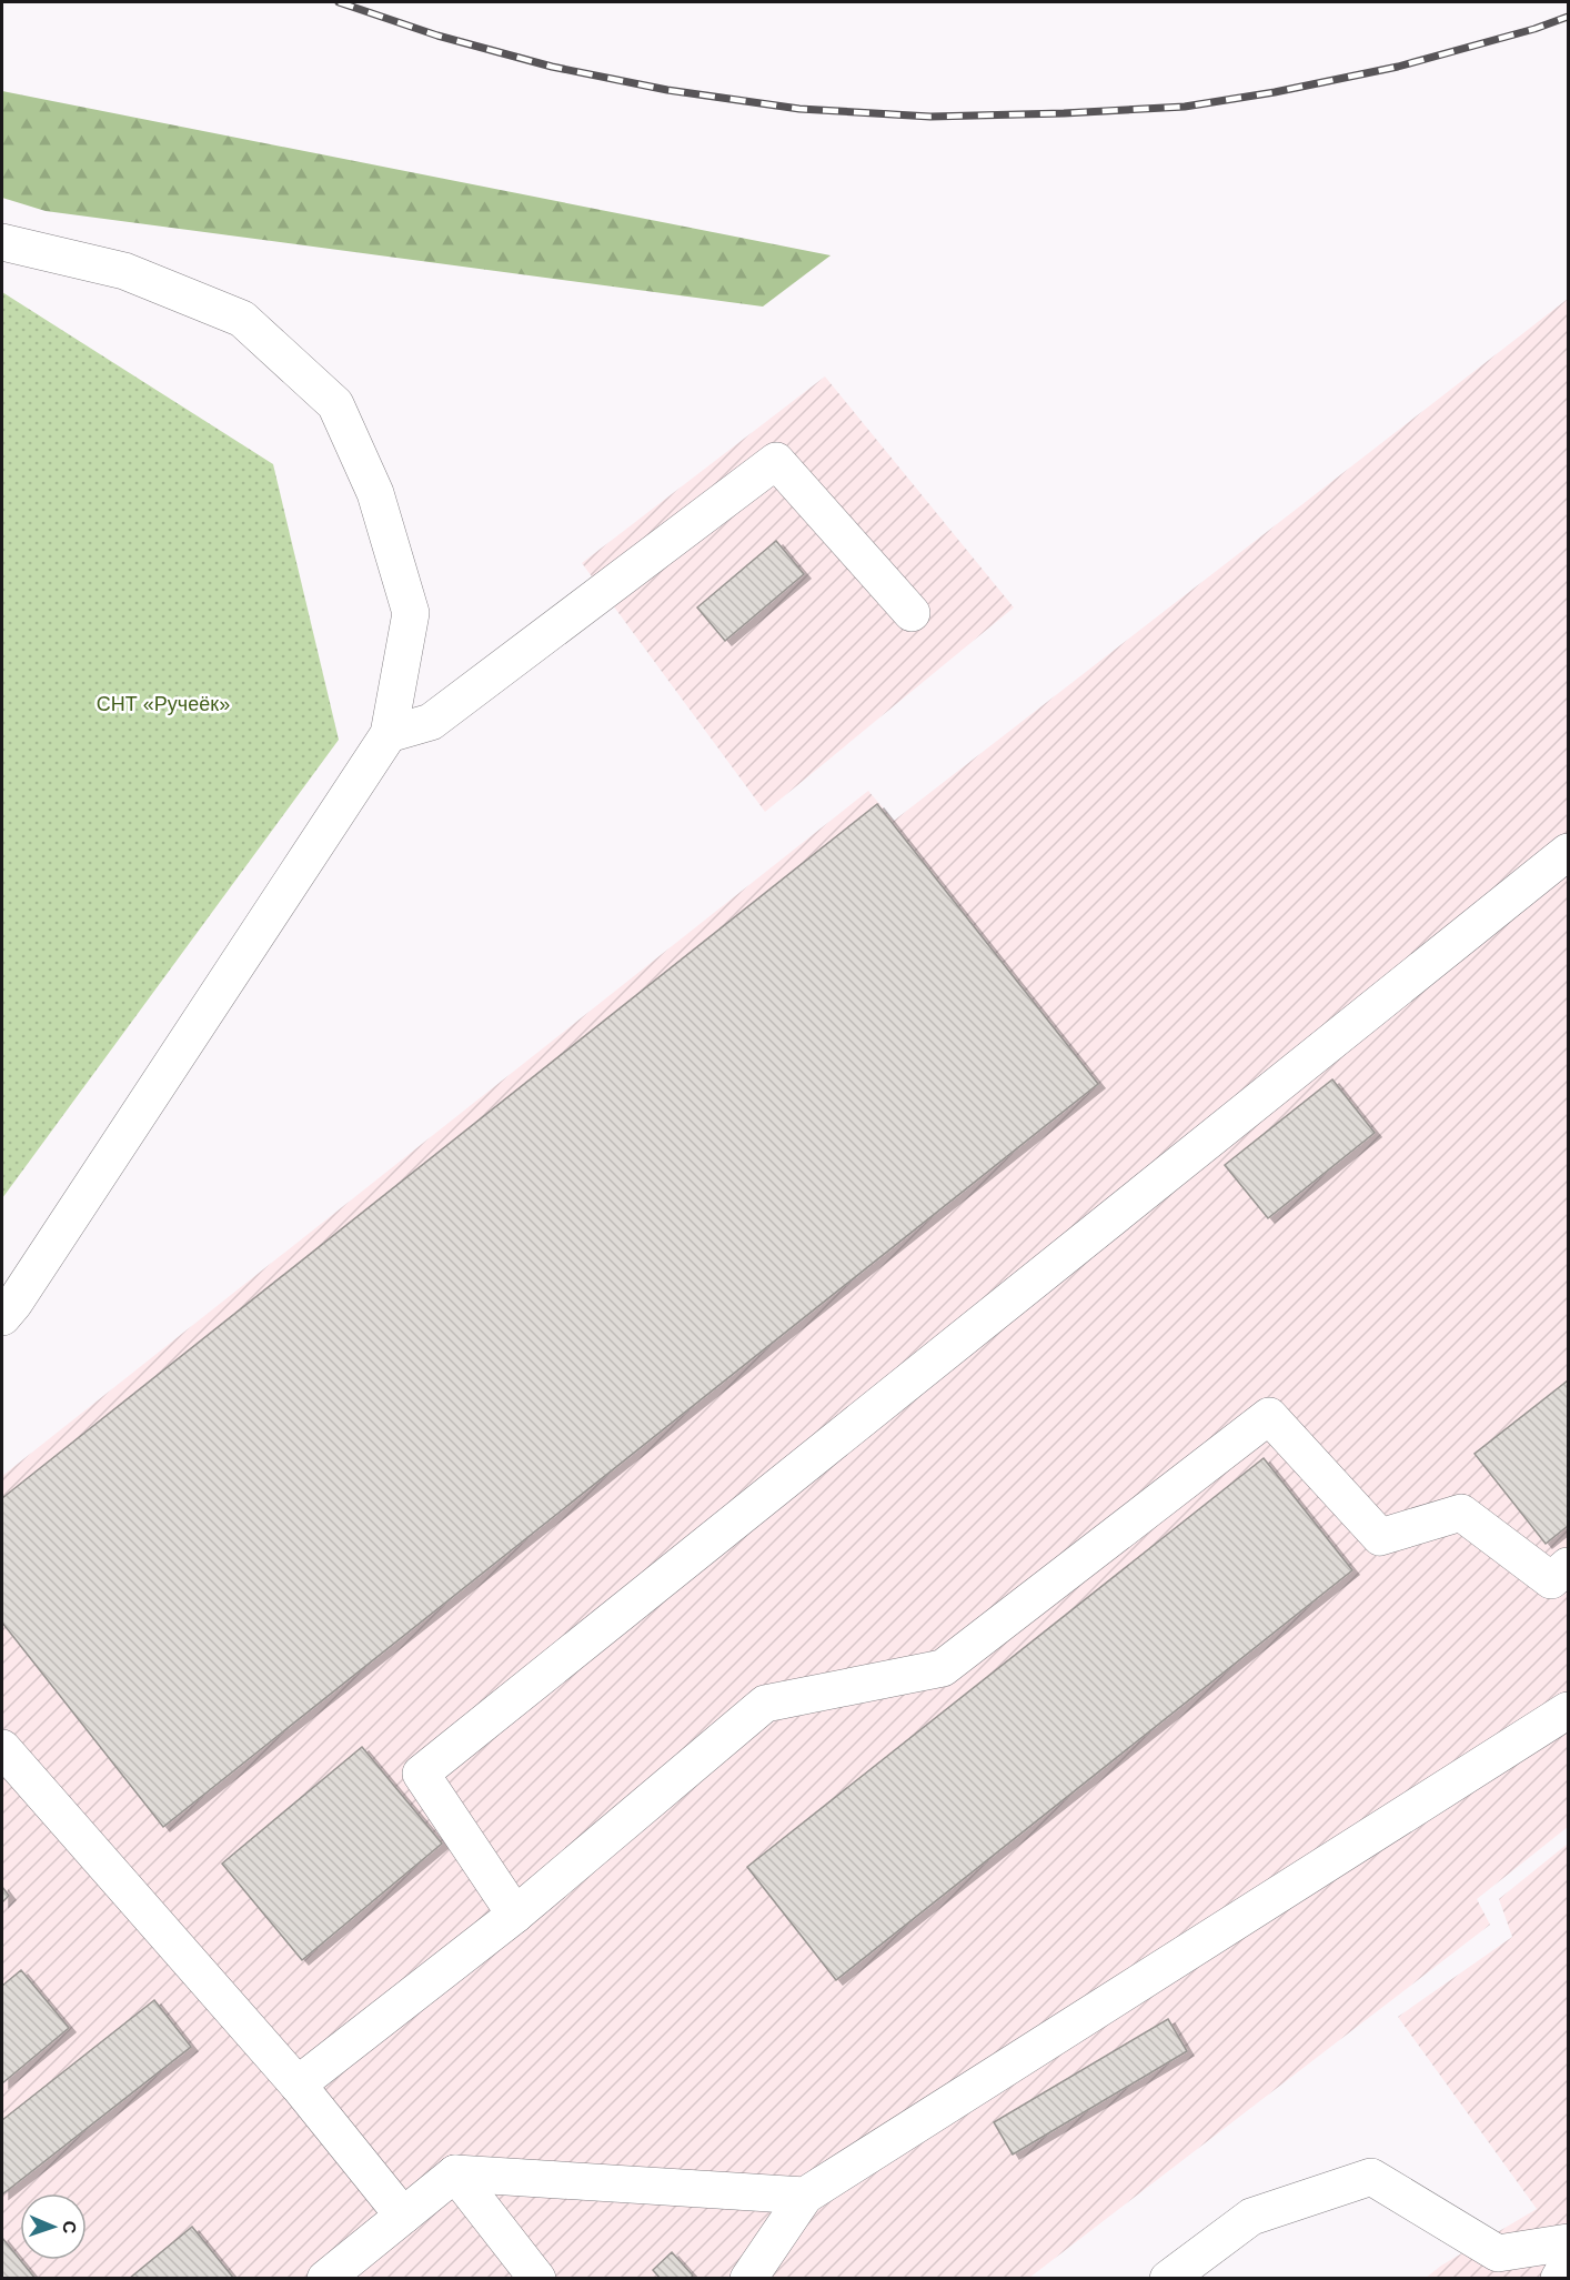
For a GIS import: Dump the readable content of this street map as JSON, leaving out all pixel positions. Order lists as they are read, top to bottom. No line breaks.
{"parks":["СНТ «Ручеёк»"],"north":"right"}
